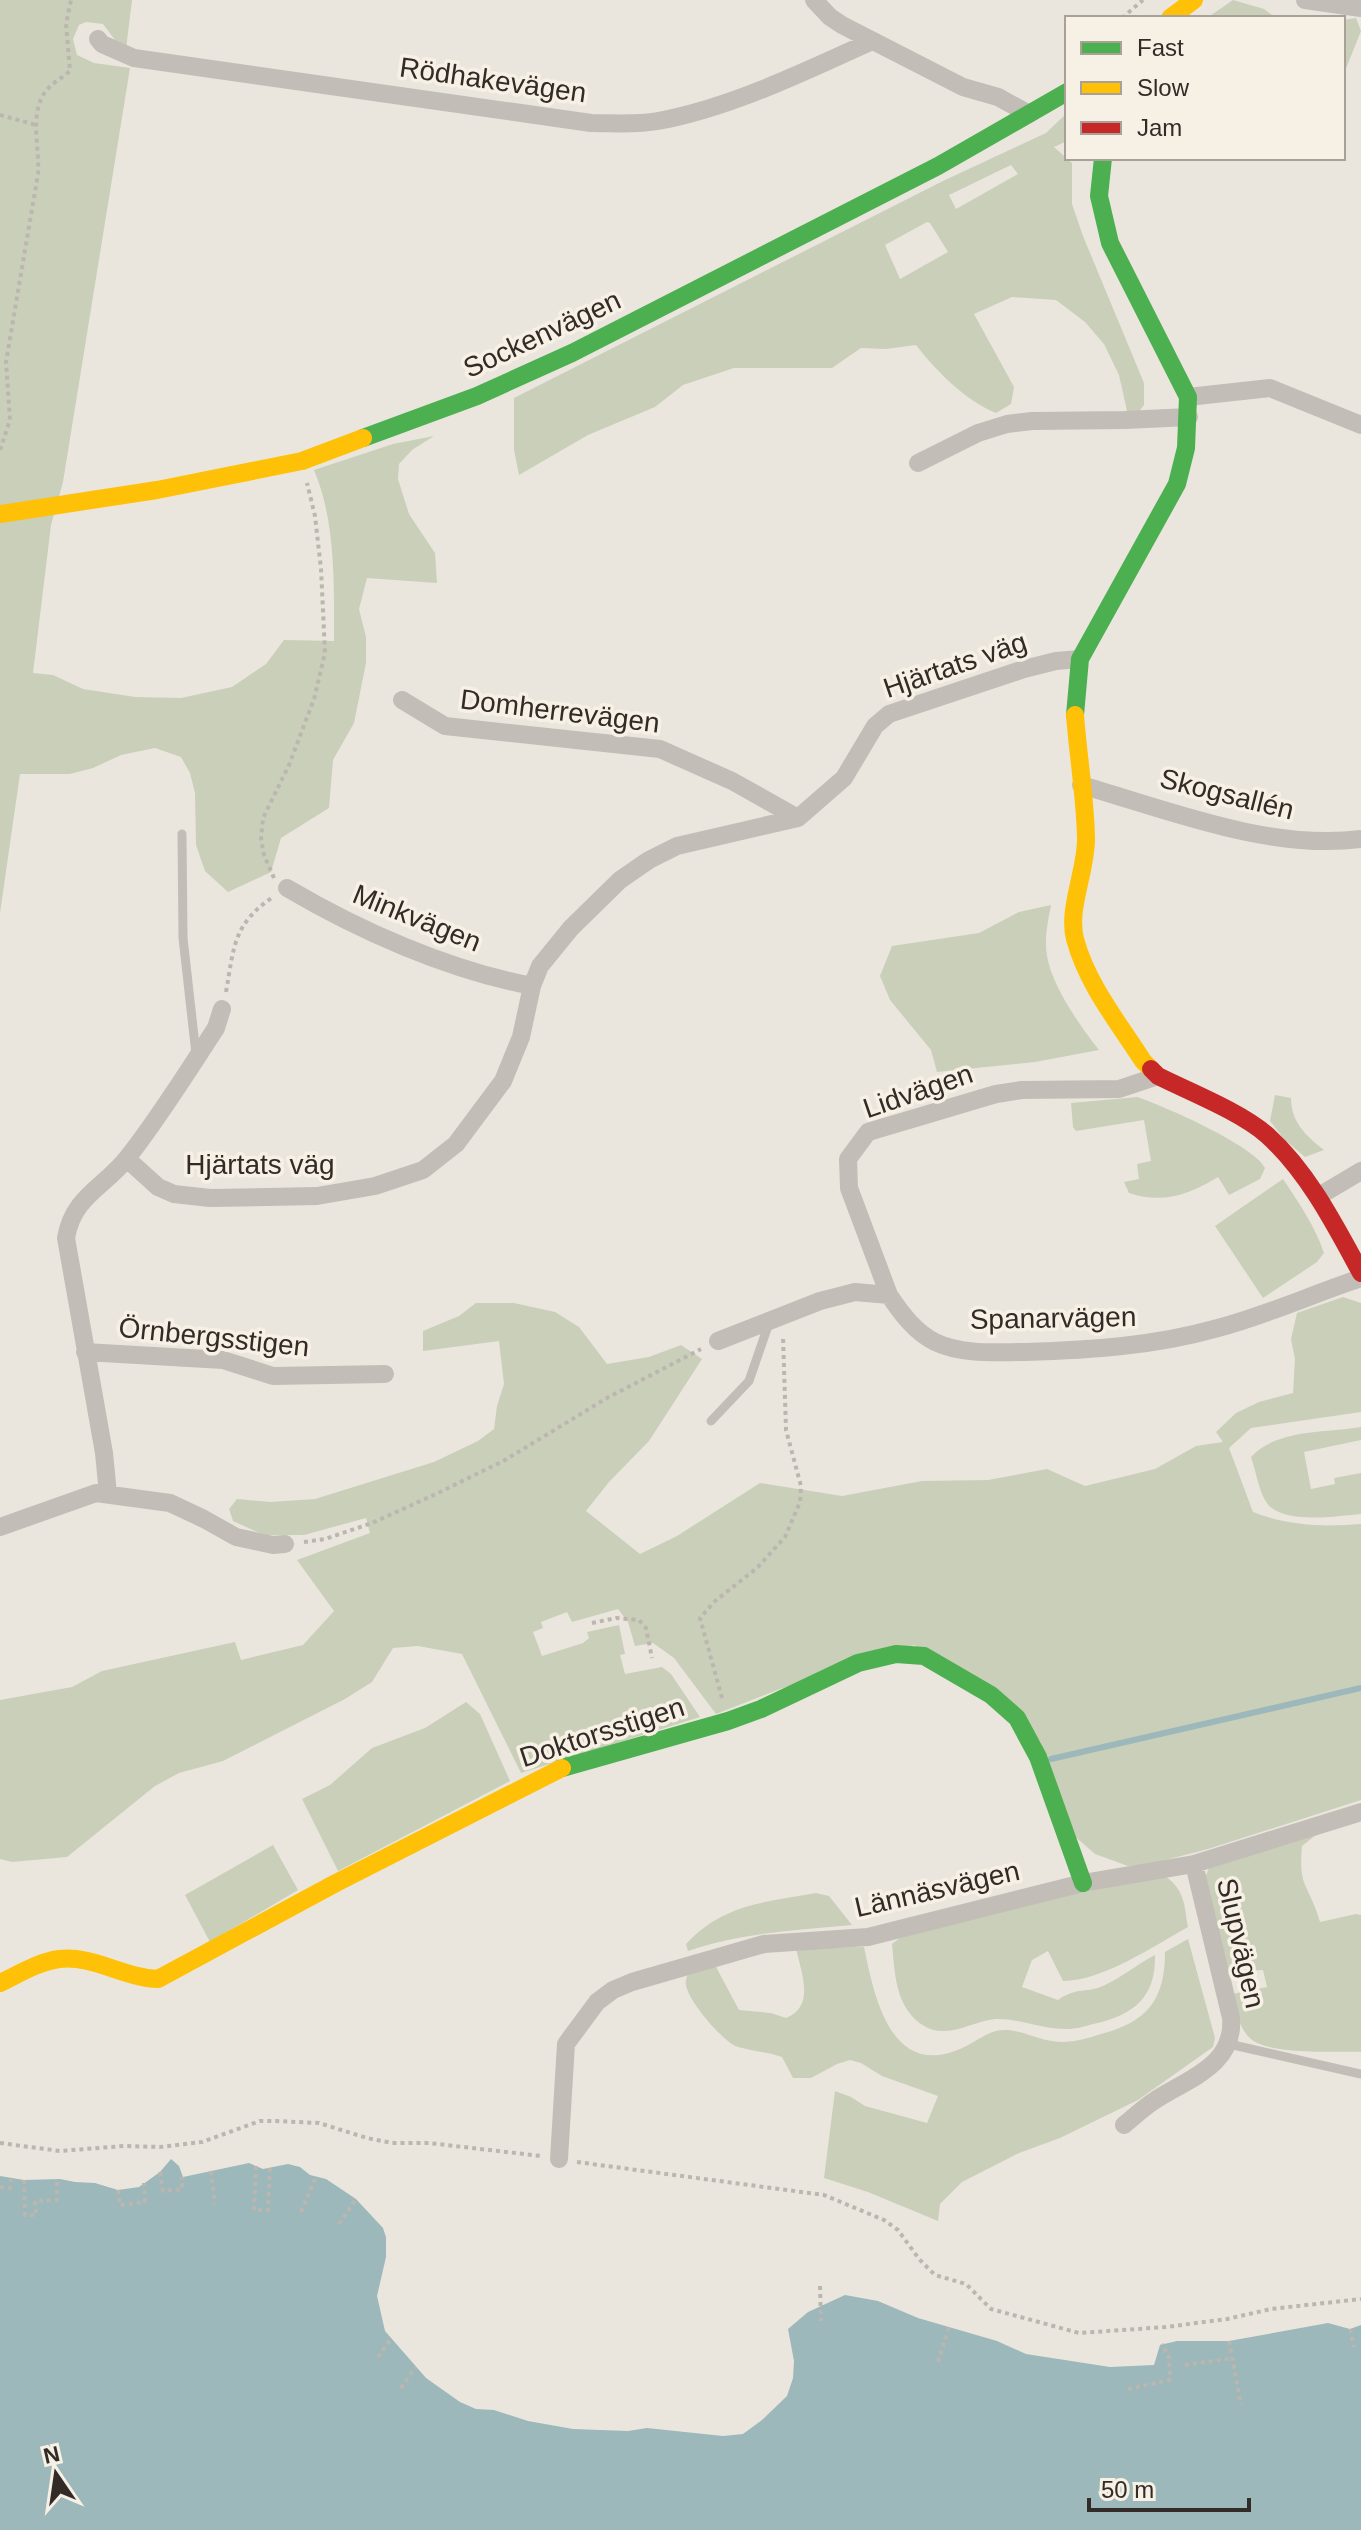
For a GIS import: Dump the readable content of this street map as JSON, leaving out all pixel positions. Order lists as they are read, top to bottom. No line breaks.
{"streets":{"street":["Rödhakevägen","Sockenvägen","Hjärtats väg","Domherrevägen","Skogsallén","Minkvägen","Lidvägen","Spanarvägen","Örnbergsstigen","Doktorsstigen","Lännäsvägen","Slupvägen"]},"crossings":[["Hjärtats väg","Domherrevägen"],["Hjärtats väg","Minkvägen"],["Hjärtats väg","Örnbergsstigen"],["Lidvägen","Spanarvägen"],["Doktorsstigen","Lännäsvägen"],["Lännäsvägen","Slupvägen"]],"legend":["Fast","Slow","Jam"],"scale_bar":"50 m","north":"top"}
